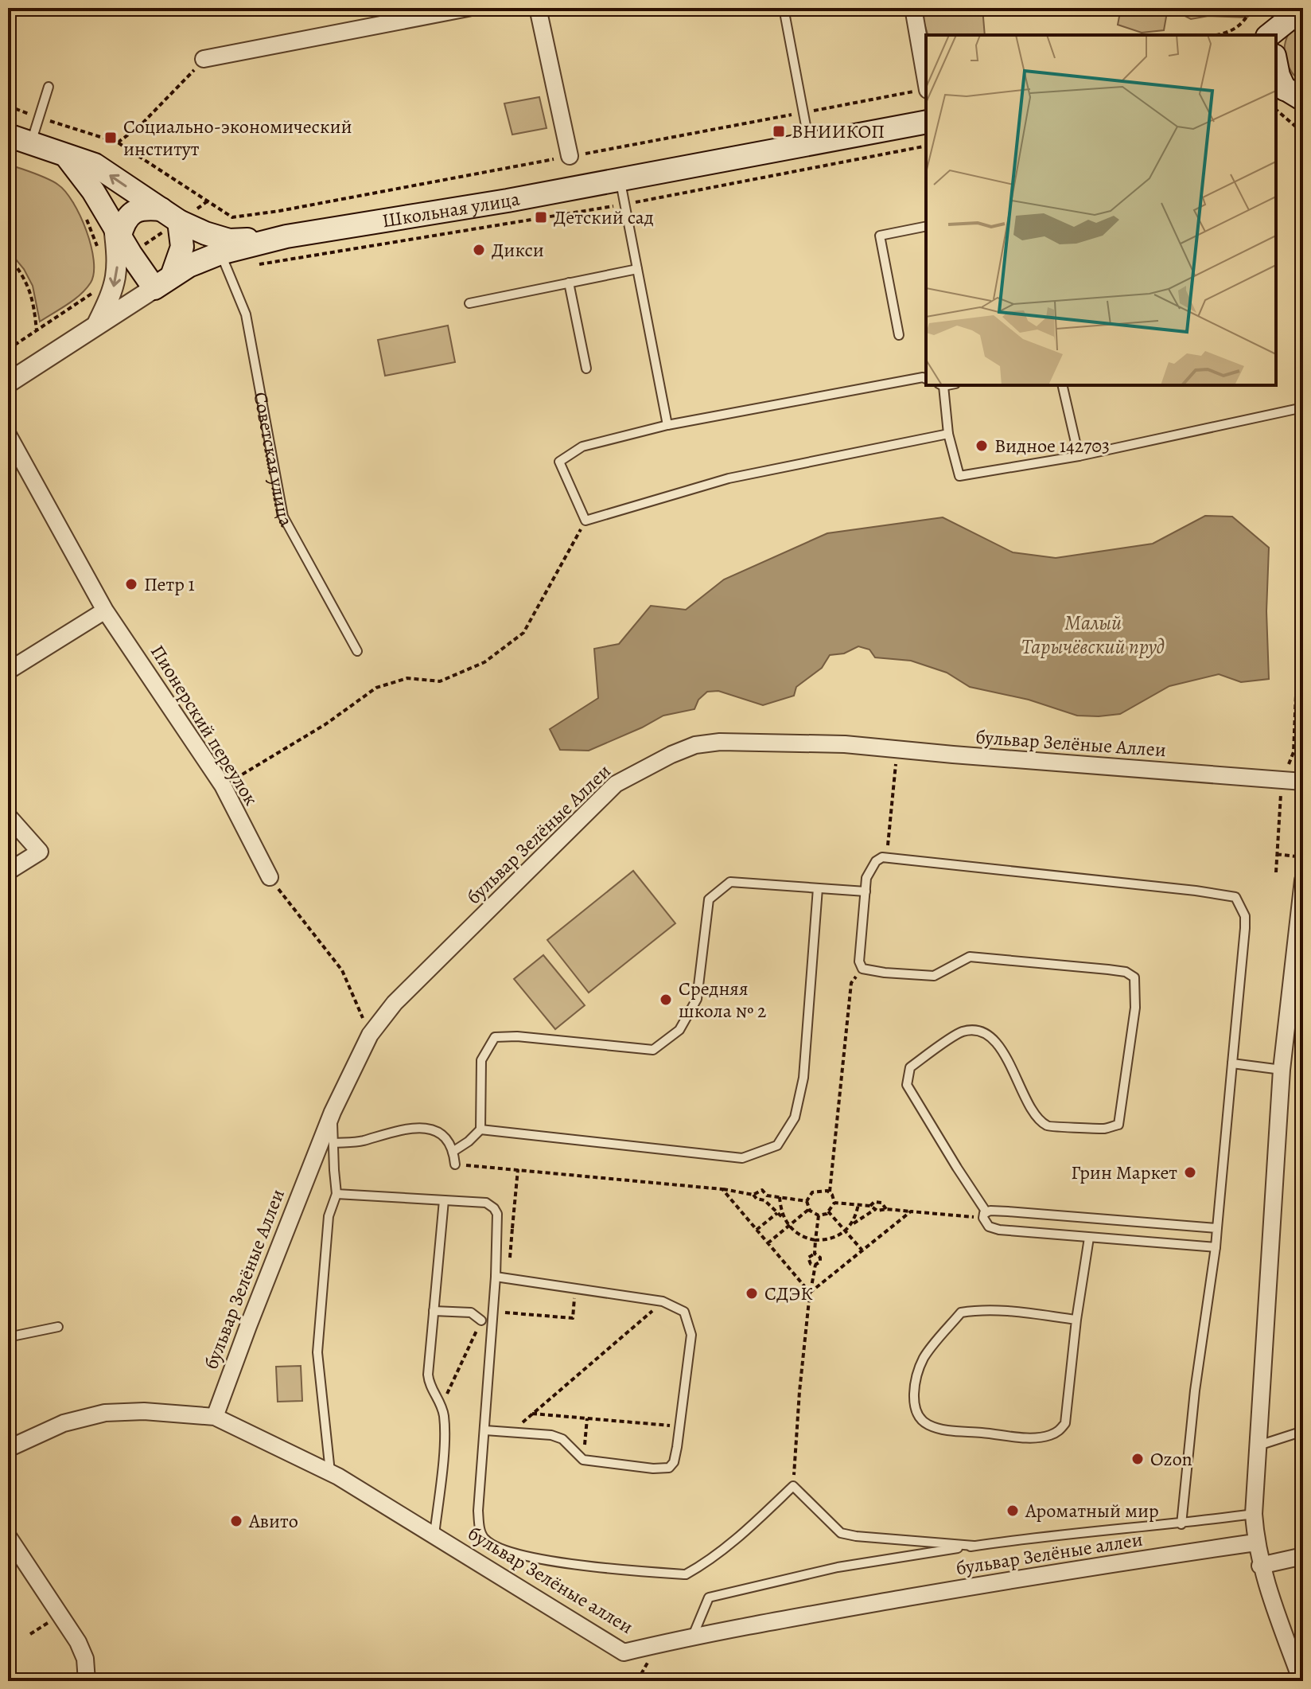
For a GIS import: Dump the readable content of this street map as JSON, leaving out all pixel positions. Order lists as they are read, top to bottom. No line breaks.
{"streets":{"main road":["Школьная улица"],"street":["Пионерский переулок","бульвар Зелёные Аллеи","бульвар Зелёные аллеи"],"lane":["Советская улица"]},"crossings":[["Школьная улица","Советская улица"],["бульвар Зелёные Аллеи","бульвар Зелёные аллеи"]],"water":["Малый Тарычёвский пруд"],"places":{"transit":["ВНИИКОП","Социально-экономический институт","Детский сад"],"other":["Дикси","Видное 142703","Петр 1","Средняя школа № 2","Грин Маркет","СДЭК","Ozon","Ароматный мир","Авито"]}}
